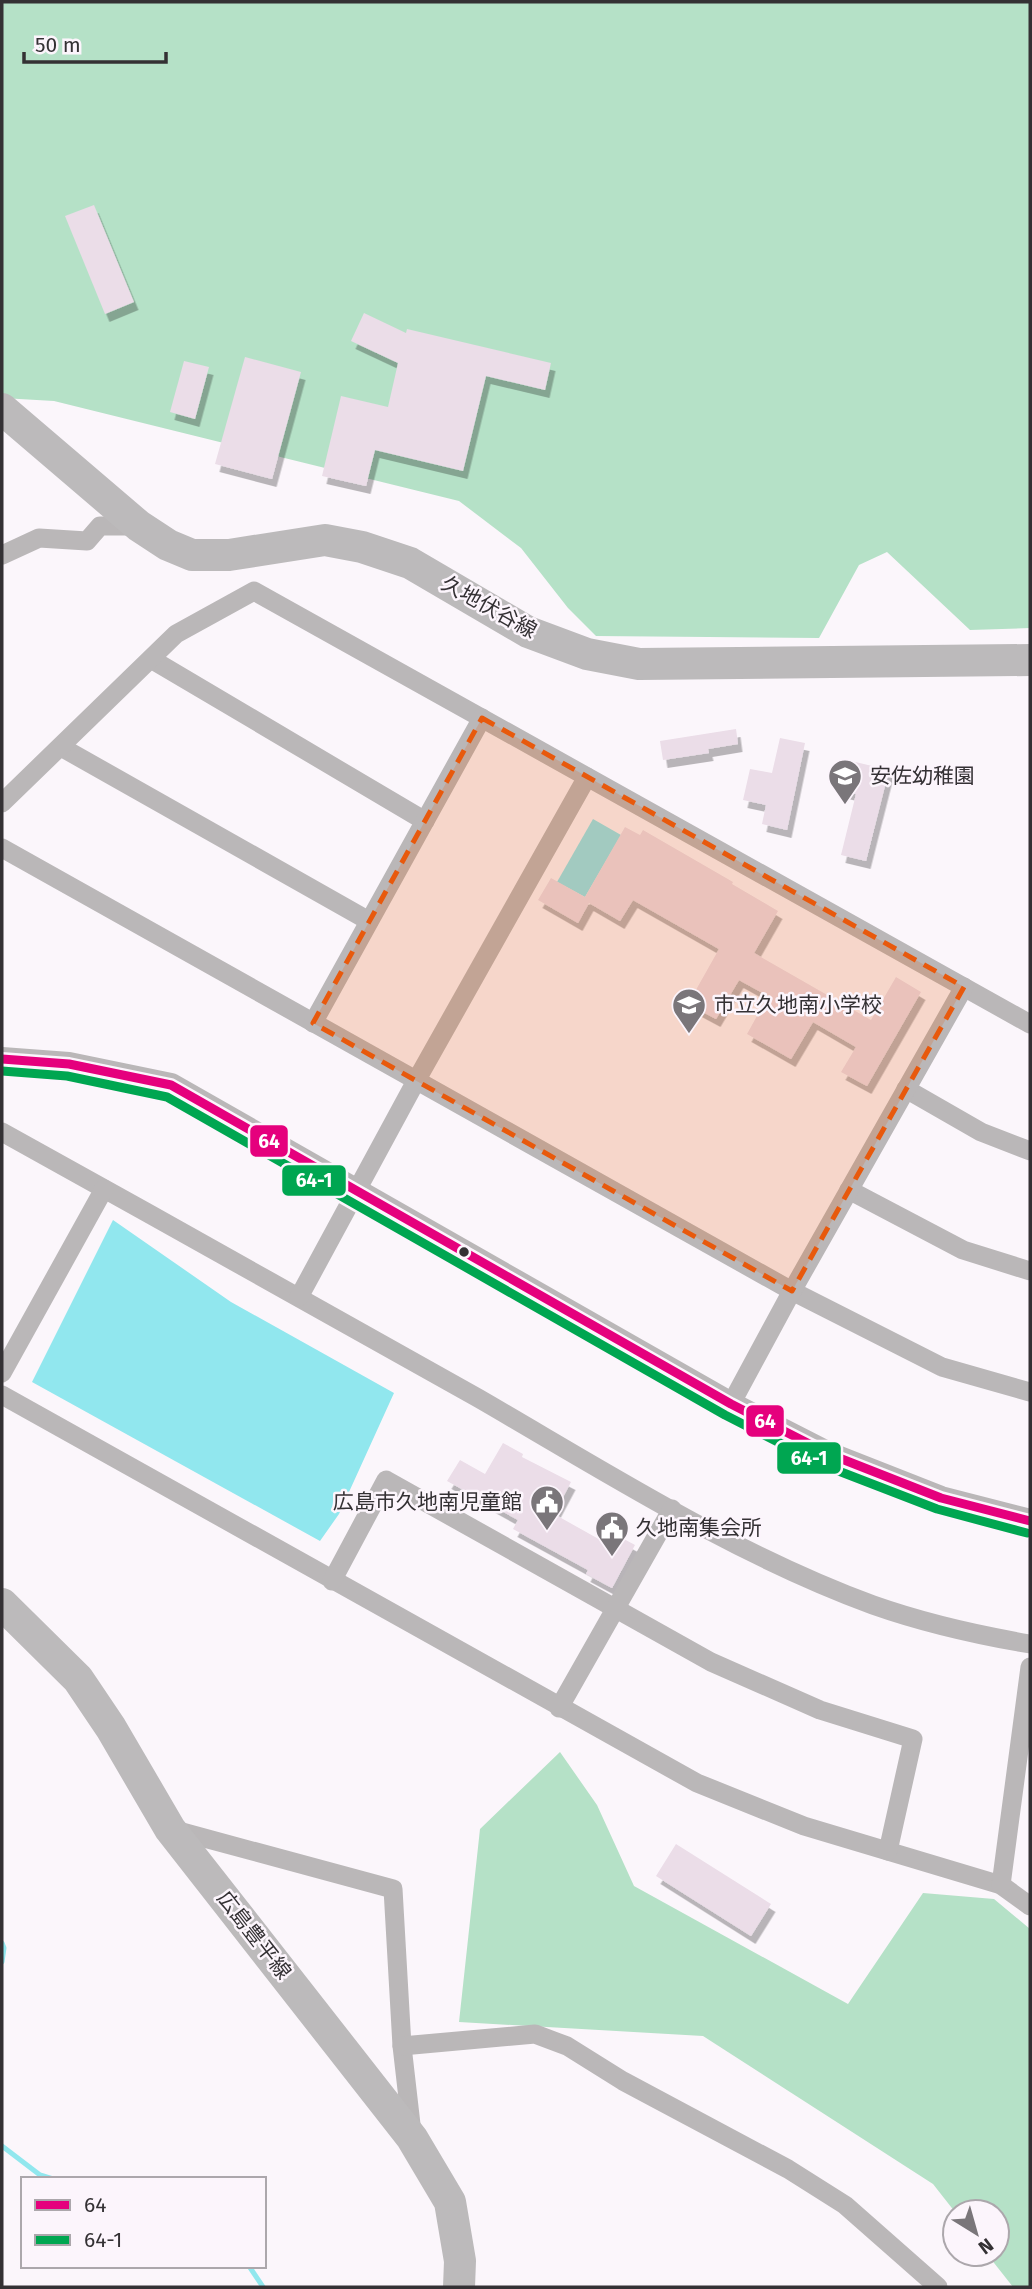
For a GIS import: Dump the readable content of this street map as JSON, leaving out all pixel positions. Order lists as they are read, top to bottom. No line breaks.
{"streets":{"main road":["久地伏谷線","広島豊平線"]},"places":{"school or university":["安佐幼稚園","市立久地南小学校"],"public building":["広島市久地南児童館","久地南集会所"]},"lines":["transit line 64","transit line 64-1"],"legend":["64","64-1"],"scale_bar":"50 m","north":"bottom right"}
